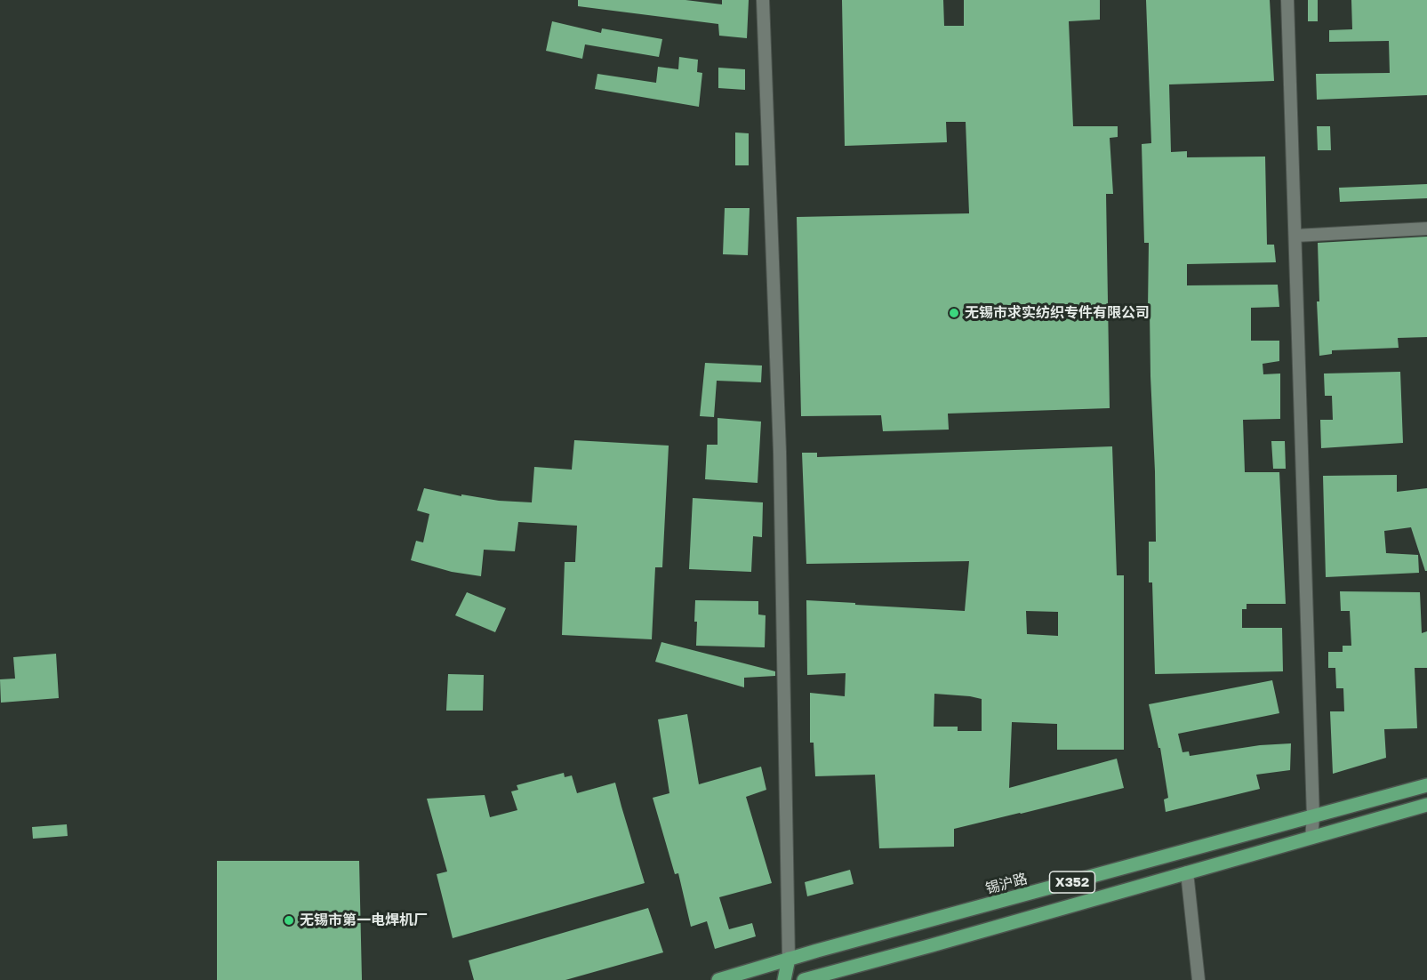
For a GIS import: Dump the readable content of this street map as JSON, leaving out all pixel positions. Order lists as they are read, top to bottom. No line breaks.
{"streets":{"main road":["X352","锡沪路"]},"places":["无锡市求实纺织专件有限公司","无锡市第一电焊机厂"]}
